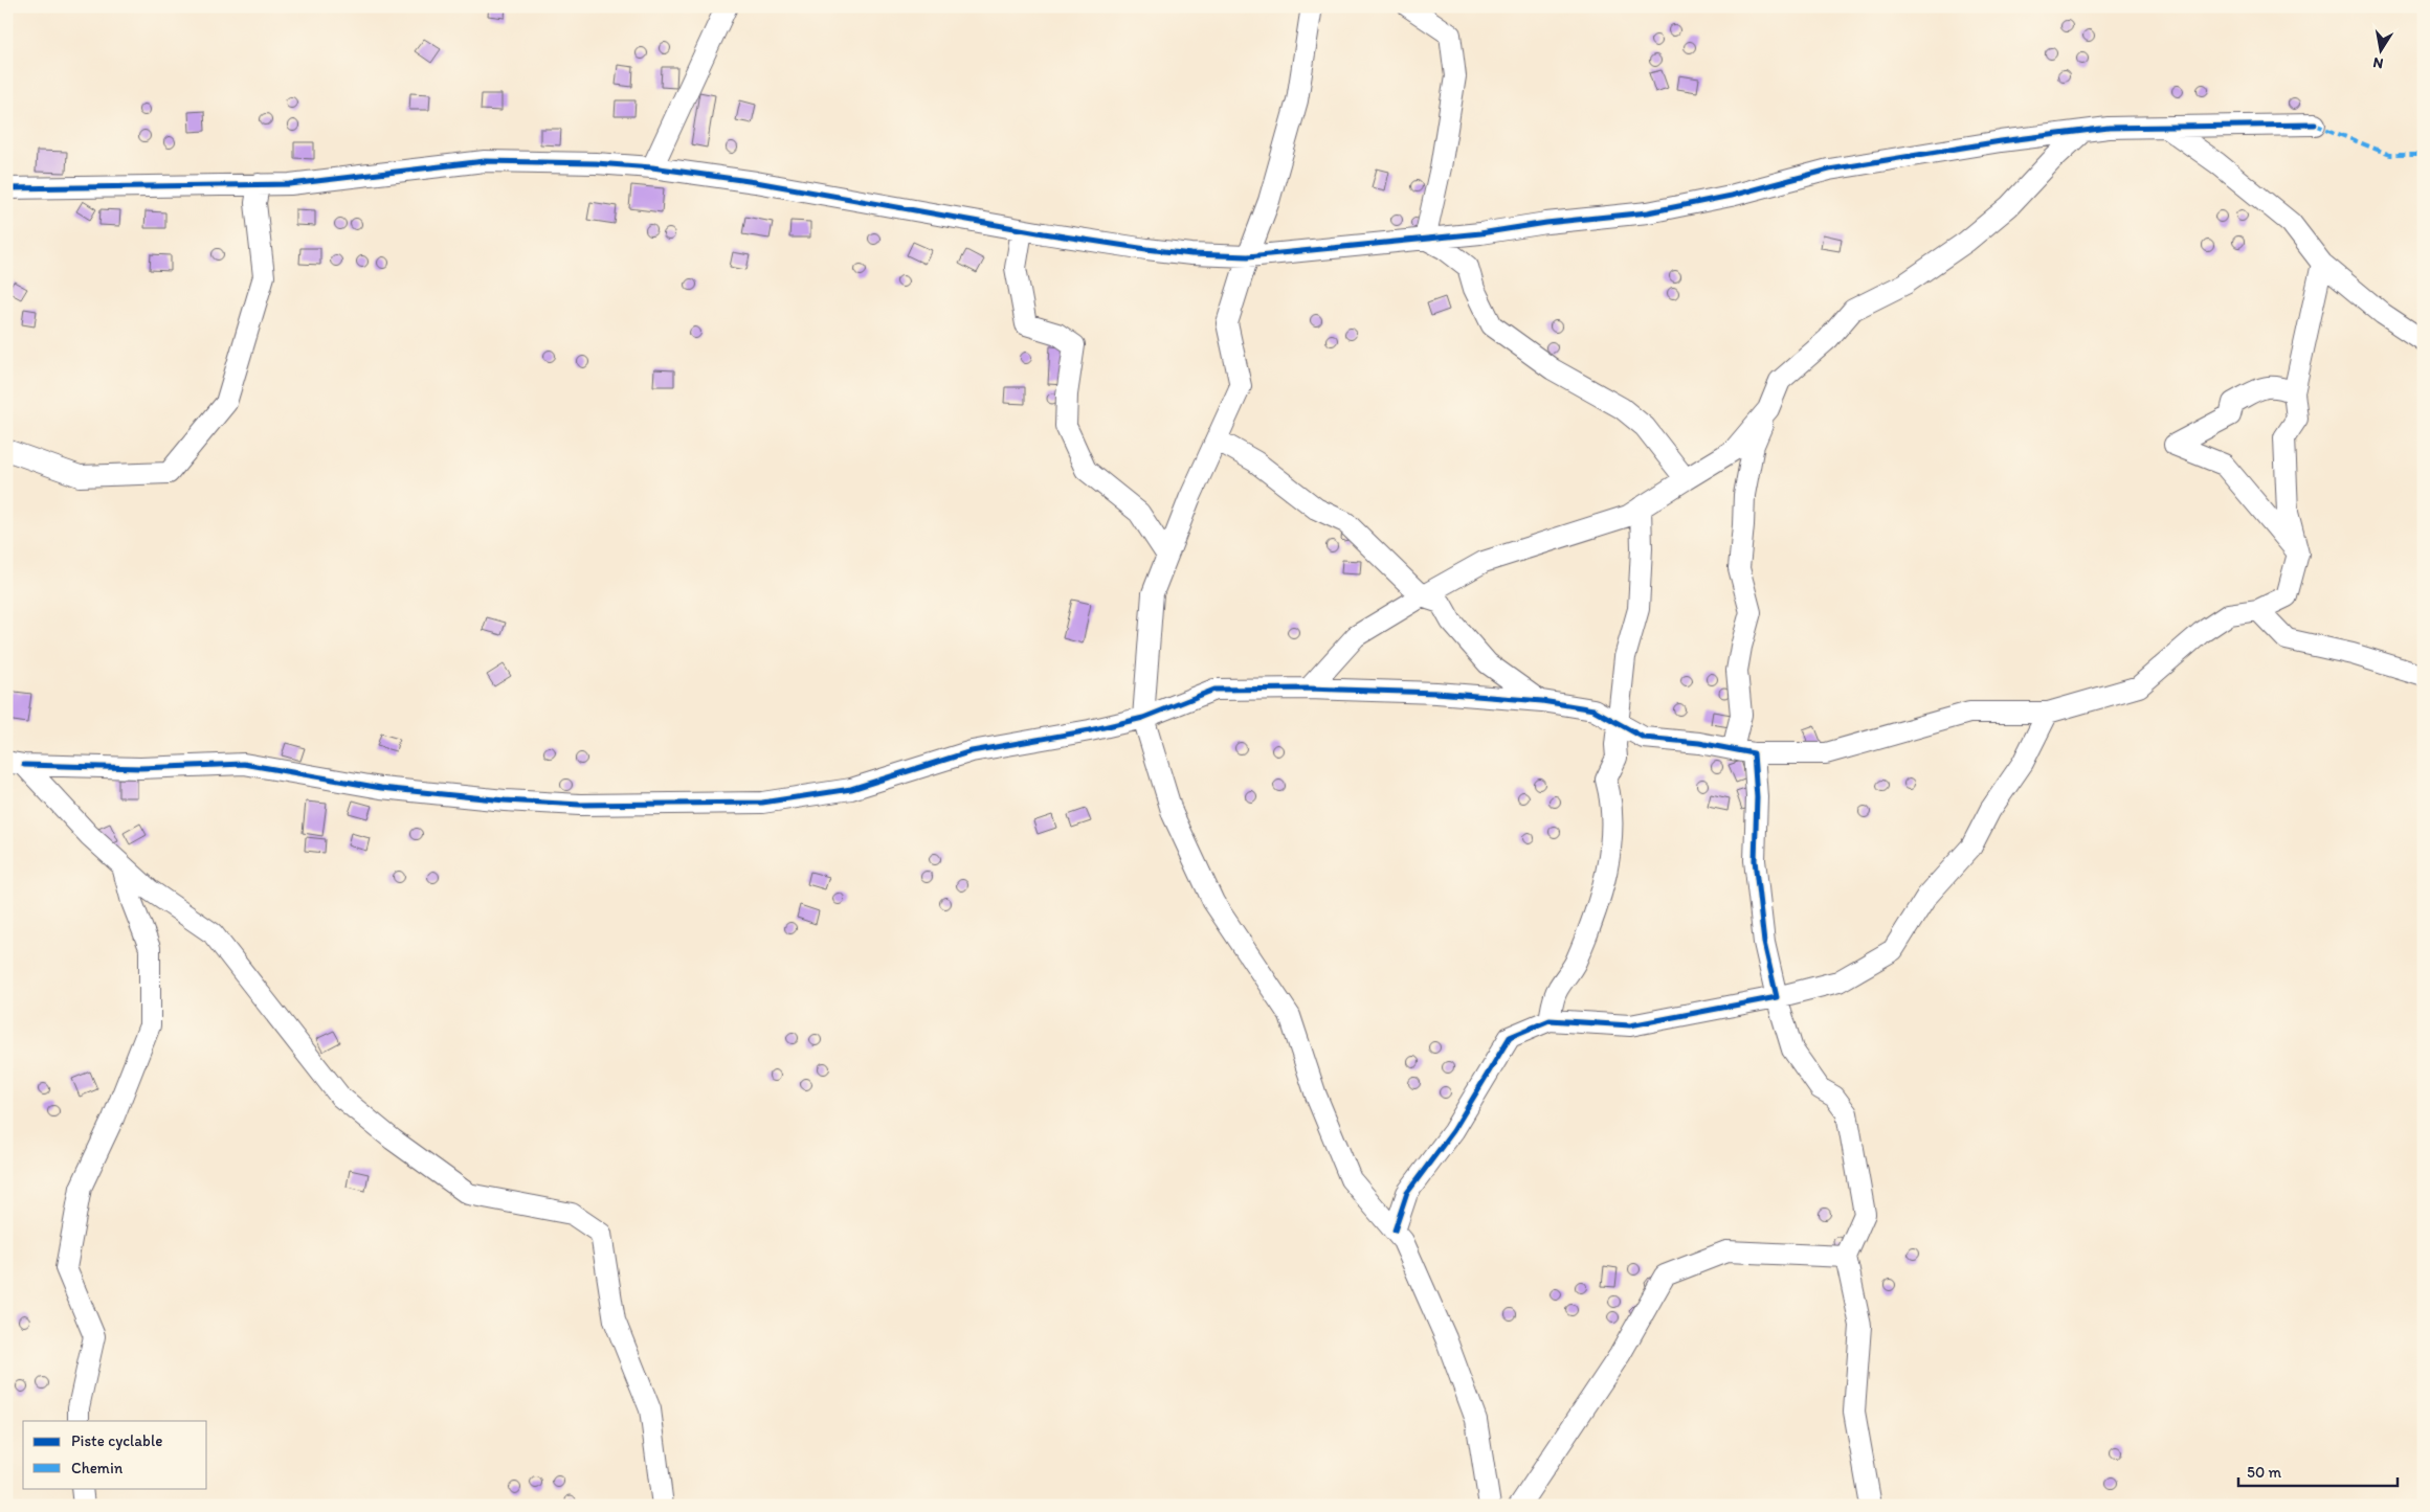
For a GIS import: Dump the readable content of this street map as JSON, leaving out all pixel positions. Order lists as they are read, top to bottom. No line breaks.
{"legend":["Piste cyclable","Chemin"],"scale_bar":"50 m","north":"bottom"}
